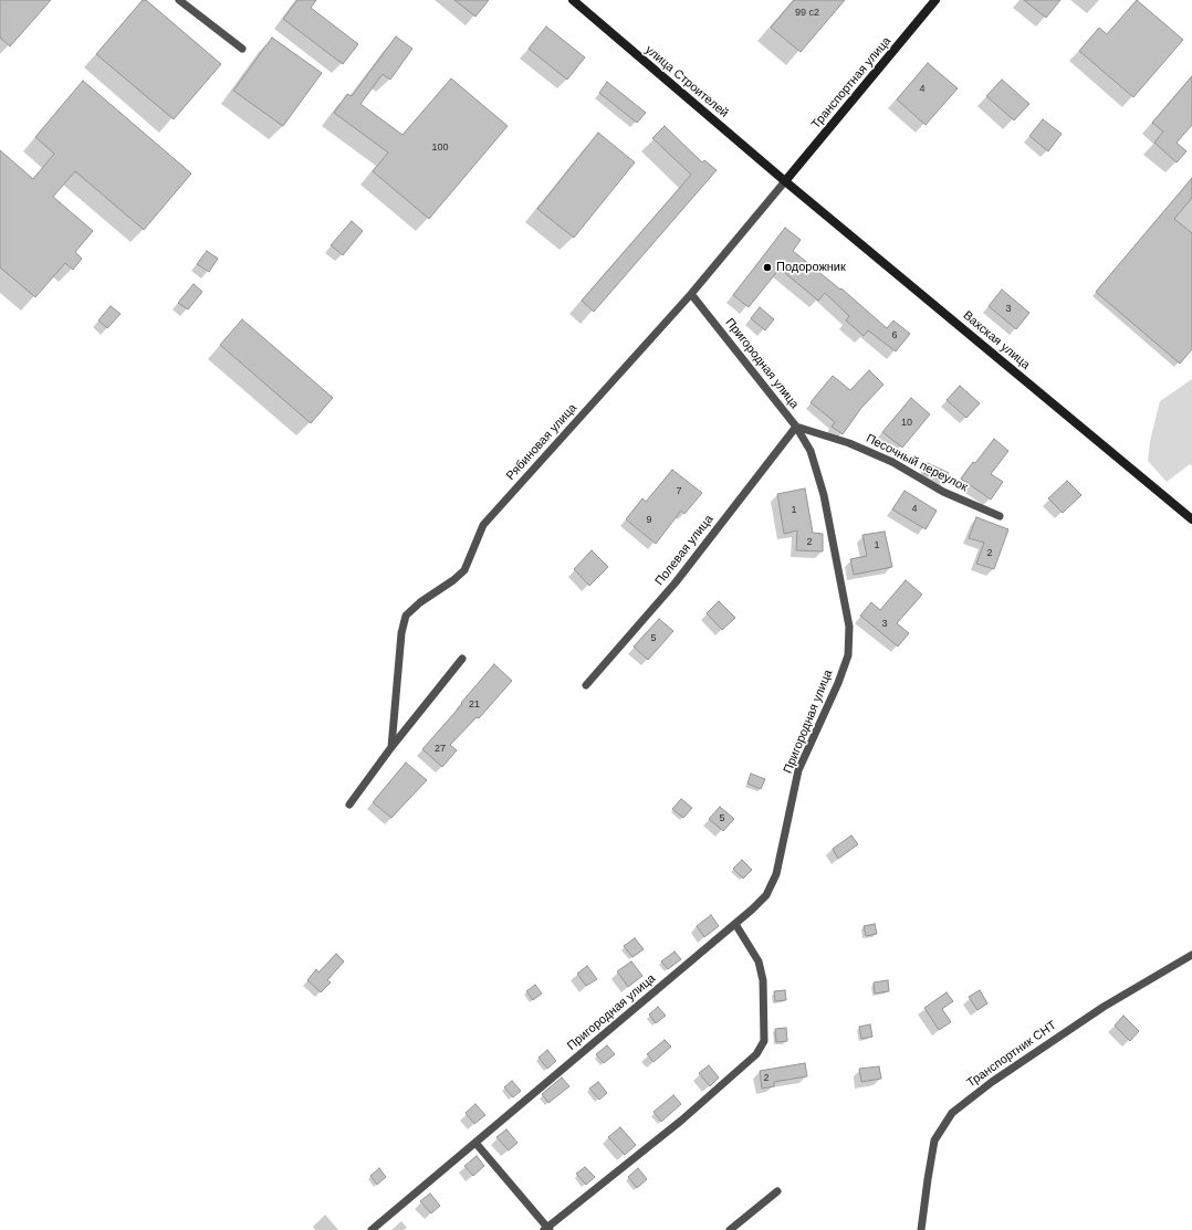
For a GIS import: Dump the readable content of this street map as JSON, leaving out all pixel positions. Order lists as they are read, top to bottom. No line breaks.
{"streets":{"street":["улица Строителей","Транспортная улица","Вахская улица"],"lane":["Пригородная улица","Рябиновая улица","Песочный переулок","Полевая улица","Транспортник СНТ"]},"crossings":[["улица Строителей","Транспортная улица"],["улица Строителей","Вахская улица"],["улица Строителей","Рябиновая улица"],["Транспортная улица","Вахская улица"],["Транспортная улица","Рябиновая улица"],["Вахская улица","Рябиновая улица"],["Пригородная улица","Рябиновая улица"],["Пригородная улица","Песочный переулок"],["Пригородная улица","Полевая улица"],["Песочный переулок","Полевая улица"]],"places":["Подорожник"],"house_numbers":["99 с2","4","100","3","6","10","7","4","1","9","2","1","2","3","5","21","27","5","2"]}
